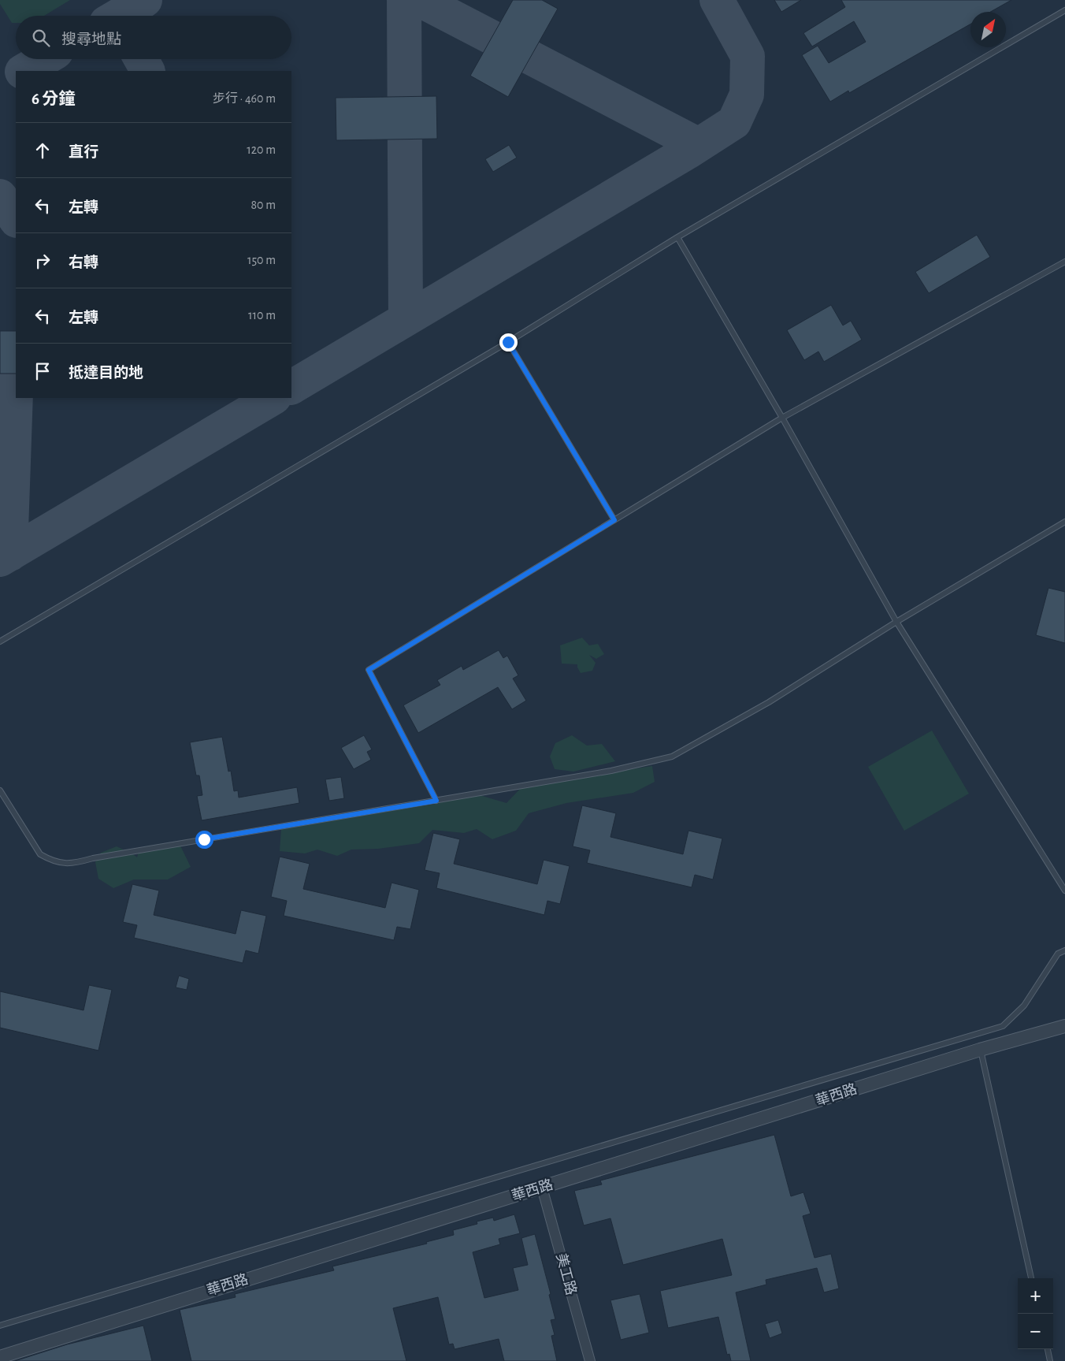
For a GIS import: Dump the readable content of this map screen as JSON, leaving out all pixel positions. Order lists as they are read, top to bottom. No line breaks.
{"streets":{"street":["華西路","美工路"]},"crossings":[["華西路","美工路"]],"north":"top right","page":{"search":"搜尋地點","heading":["6 分鐘","步行 · 460 m"],"list":[["直行","120 m"],["左轉","80 m"],["右轉","150 m"],["左轉","110 m"],"抵達目的地"],"map_buttons":["+","−"]}}
